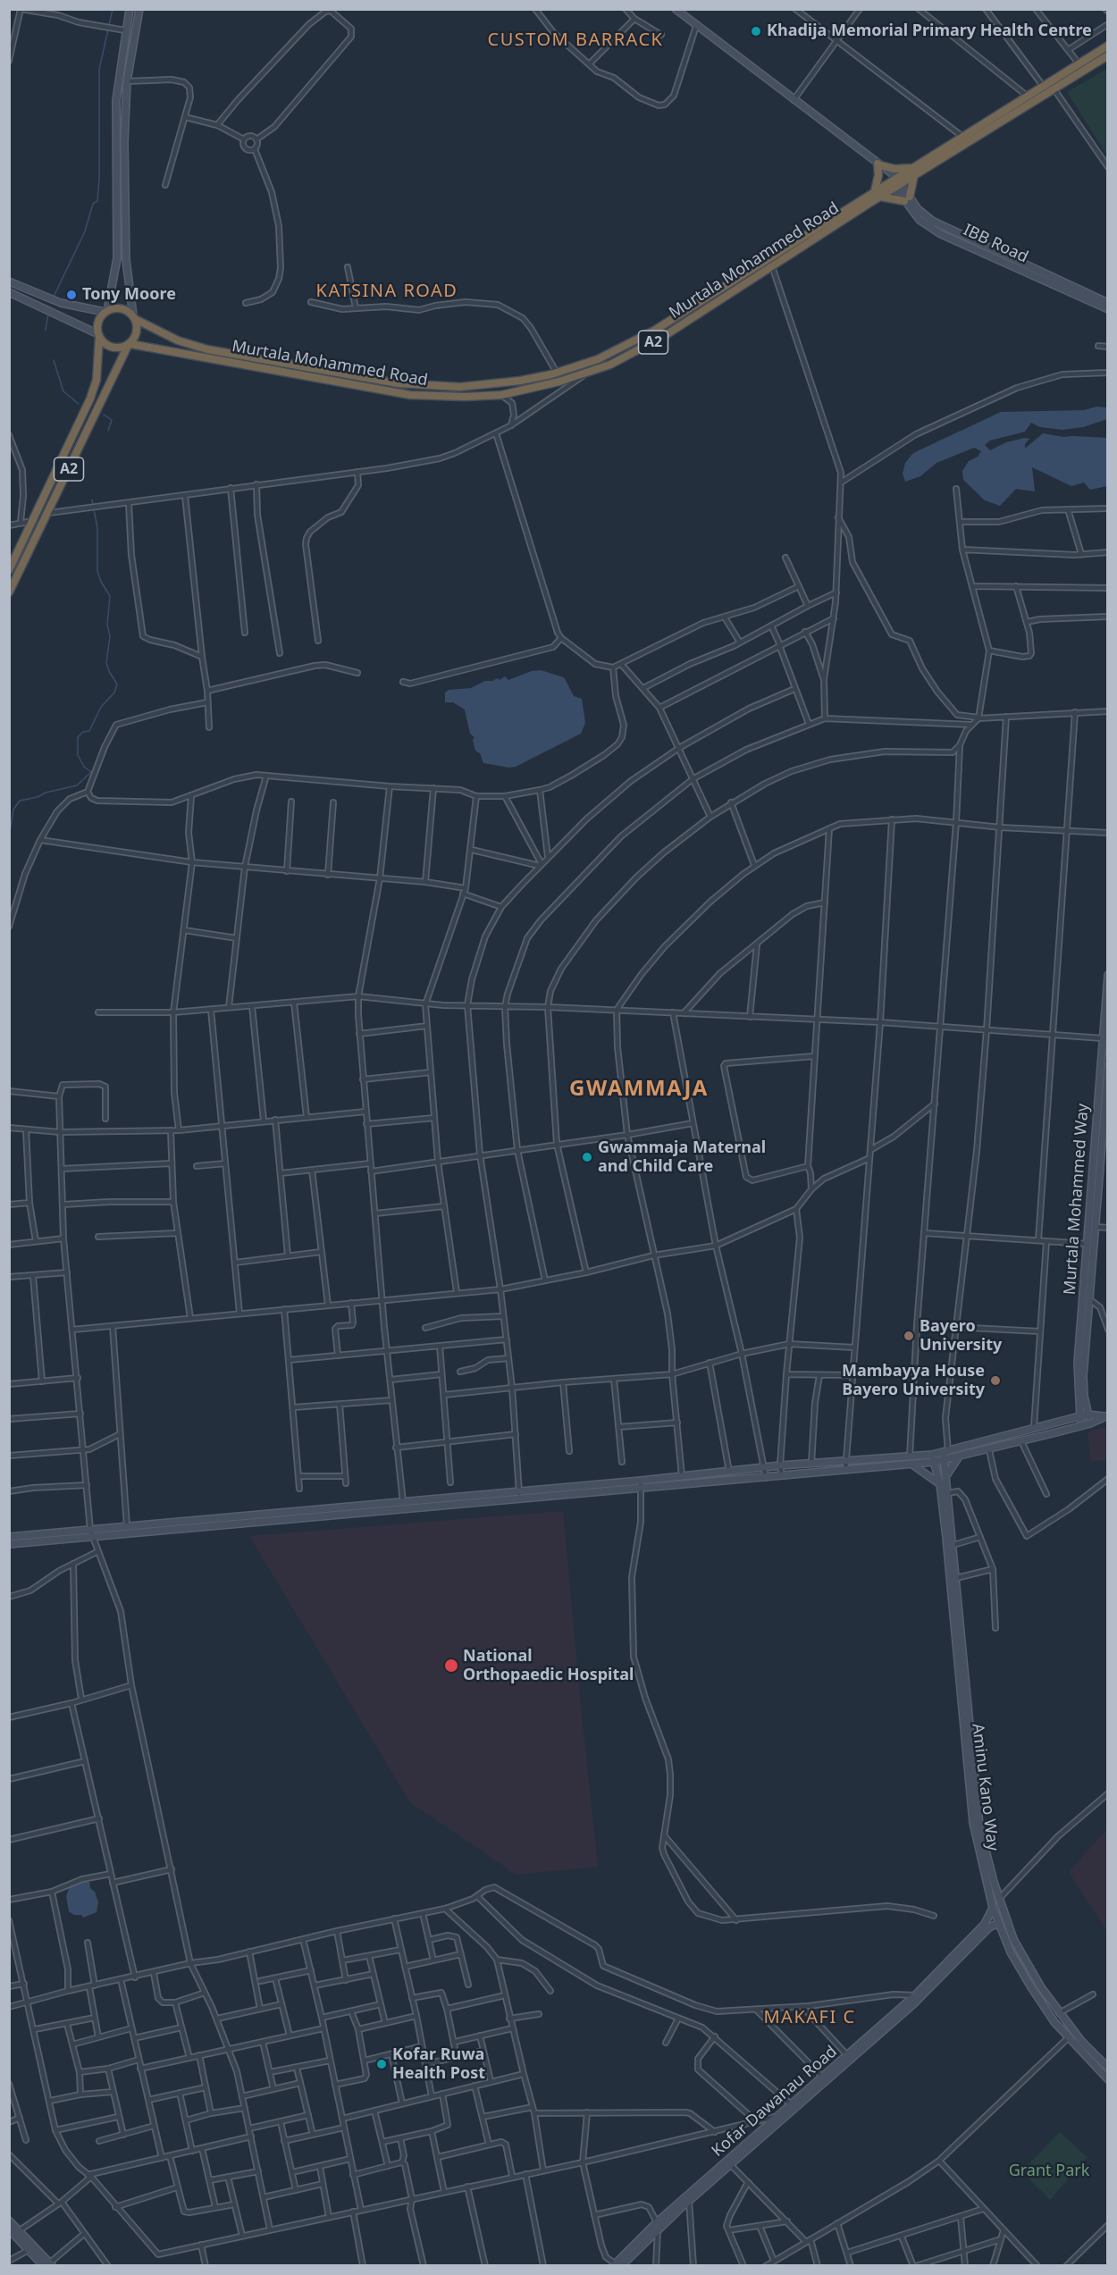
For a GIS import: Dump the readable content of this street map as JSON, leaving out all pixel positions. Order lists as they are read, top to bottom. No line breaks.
{"streets":{"highway":["Murtala Mohammed Road","A2"],"main road":["IBB Road","Murtala Mohammed Way","Aminu Kano Way","Kofar Dawanau Road"]},"crossings":[["IBB Road","Murtala Mohammed Road"],["Murtala Mohammed Road","A2"],["Aminu Kano Way","Kofar Dawanau Road"]],"districts":["CUSTOM BARRACK","KATSINA ROAD","GWAMMAJA","MAKAFI C"],"parks":["Grant Park"],"places":["Khadija Memorial Primary Health Centre","Tony Moore","Gwammaja Maternal and Child Care","Bayero University","Mambayya House Bayero University","National Orthopaedic Hospital","Kofar Ruwa Health Post"]}
